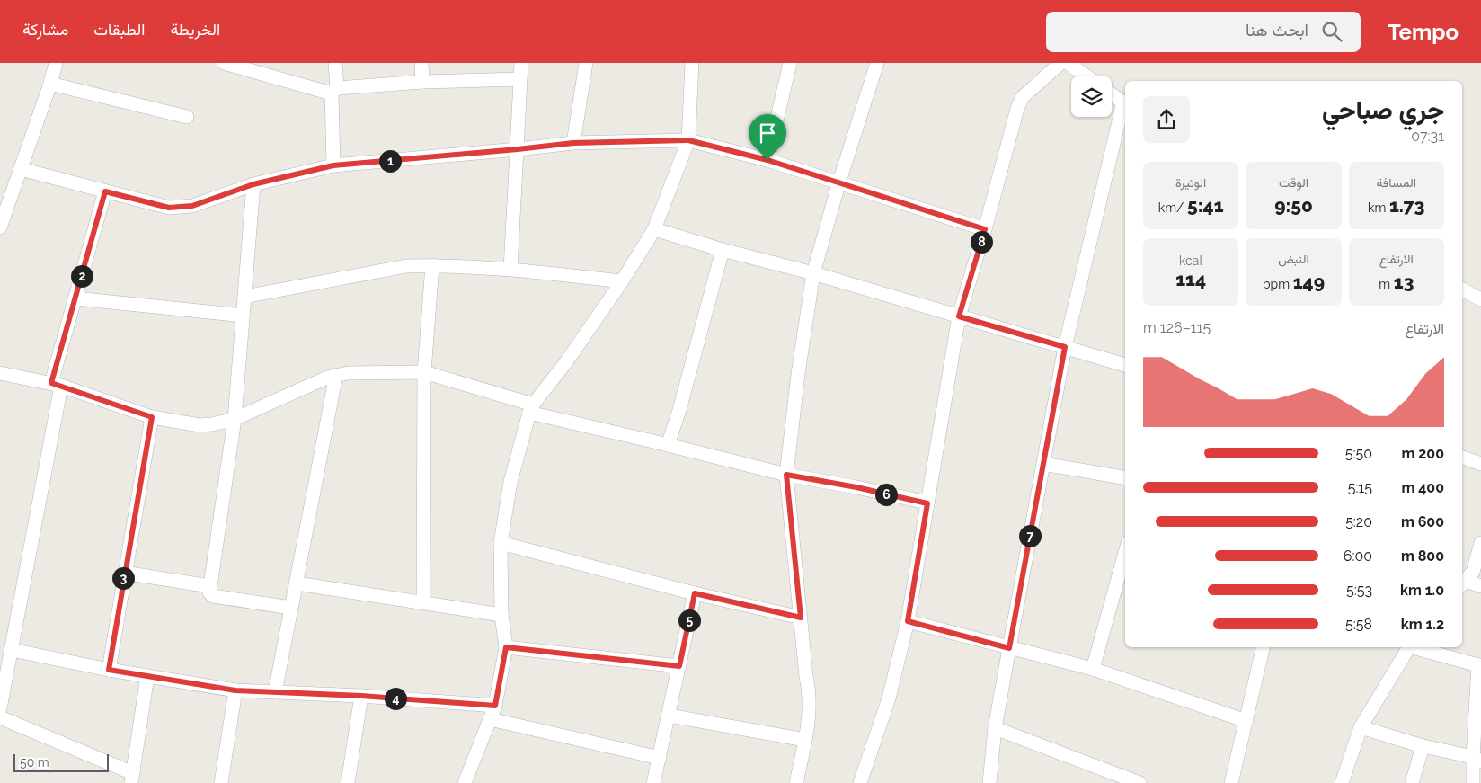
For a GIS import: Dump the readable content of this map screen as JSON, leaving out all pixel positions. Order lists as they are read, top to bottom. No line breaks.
{"scale_bar":"50 m","page":{"header":"Tempo","search":"ابحث هنا","nav":["الخريطة","الطبقات","مشاركة"],"heading":["جري صباحي","07:31"],"pins":["1","8","2","6","7","3","5","4"],"stats":[["المسافة","1.73 km"],["الوقت","9:50"],["الوتيرة","5:41 /km"],["الارتفاع","13 m"],["النبض","149 bpm"],["kcal","114"]],"chart":["الارتفاع","115–126 m"],"list":[{"name":"200 m","note":"5:50"},{"name":"400 m","note":"5:15"},{"name":"600 m","note":"5:20"},{"name":"800 m","note":"6:00"},{"name":"1.0 km","note":"5:53"},{"name":"1.2 km","note":"5:58"}],"scale":"50 m"}}
